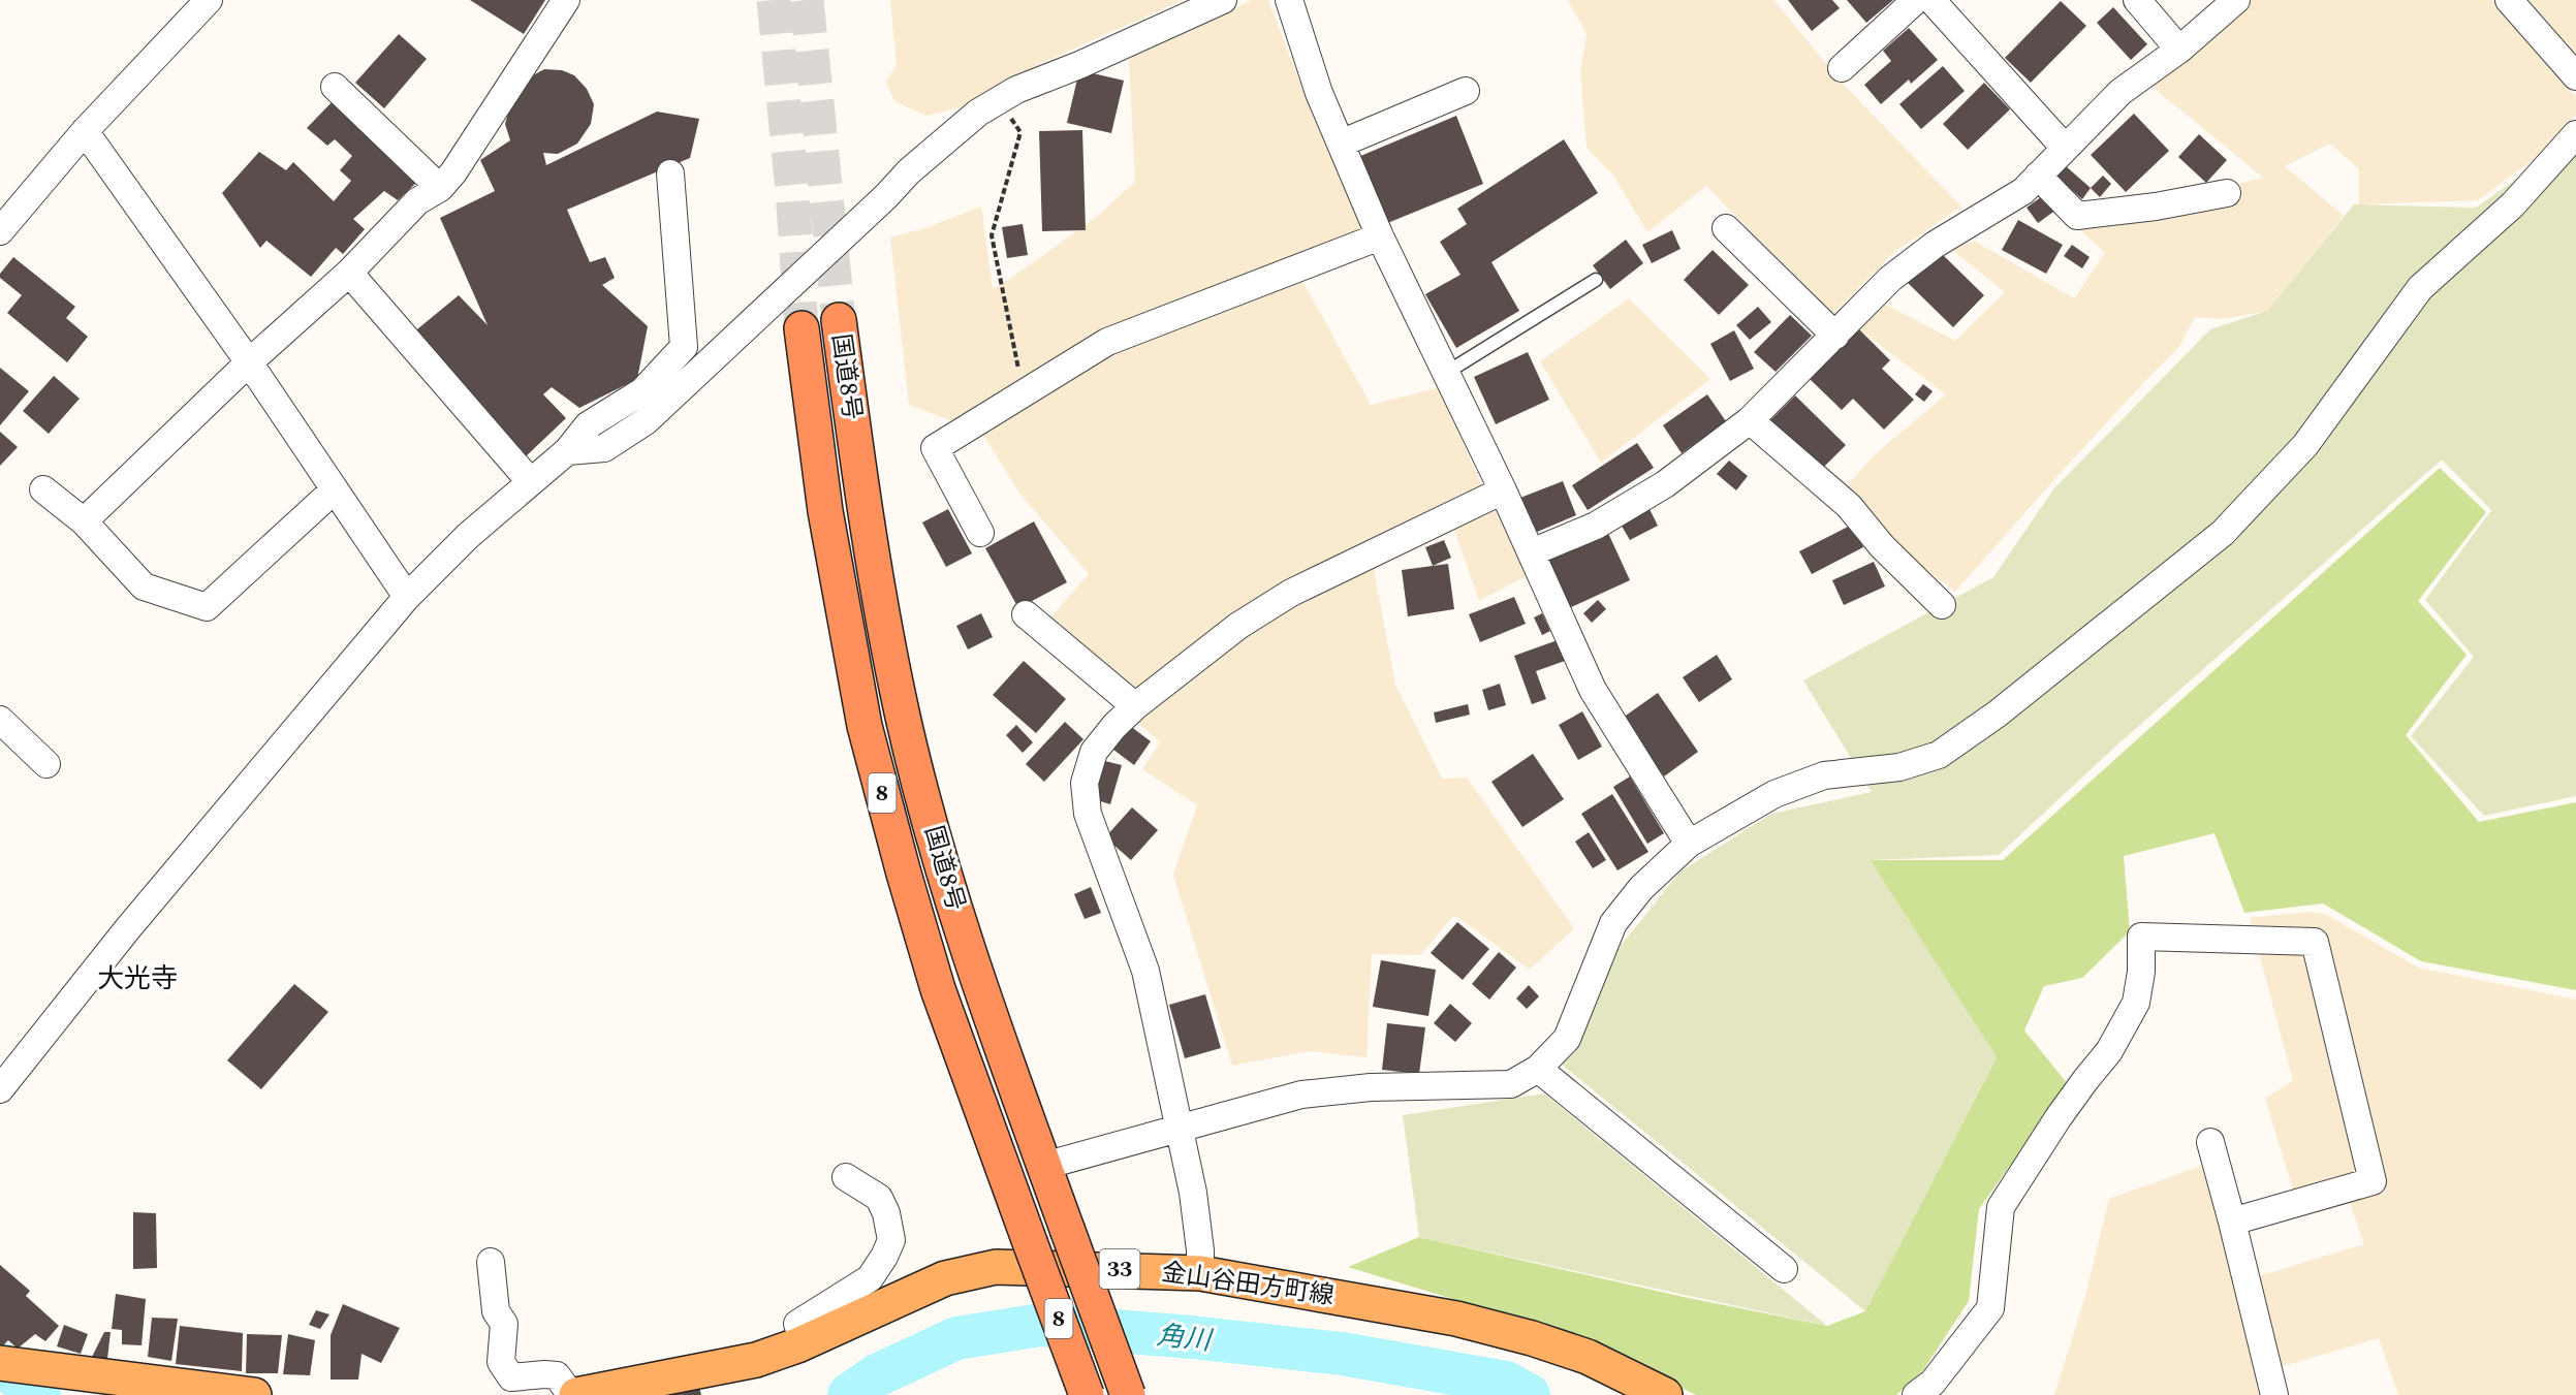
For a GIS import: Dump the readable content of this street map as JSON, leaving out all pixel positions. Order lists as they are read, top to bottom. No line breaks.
{"streets":{"highway":["国道8号","8"],"main road":["33","金山谷田方町線"]},"districts":["大光寺"],"water":["角川"]}
